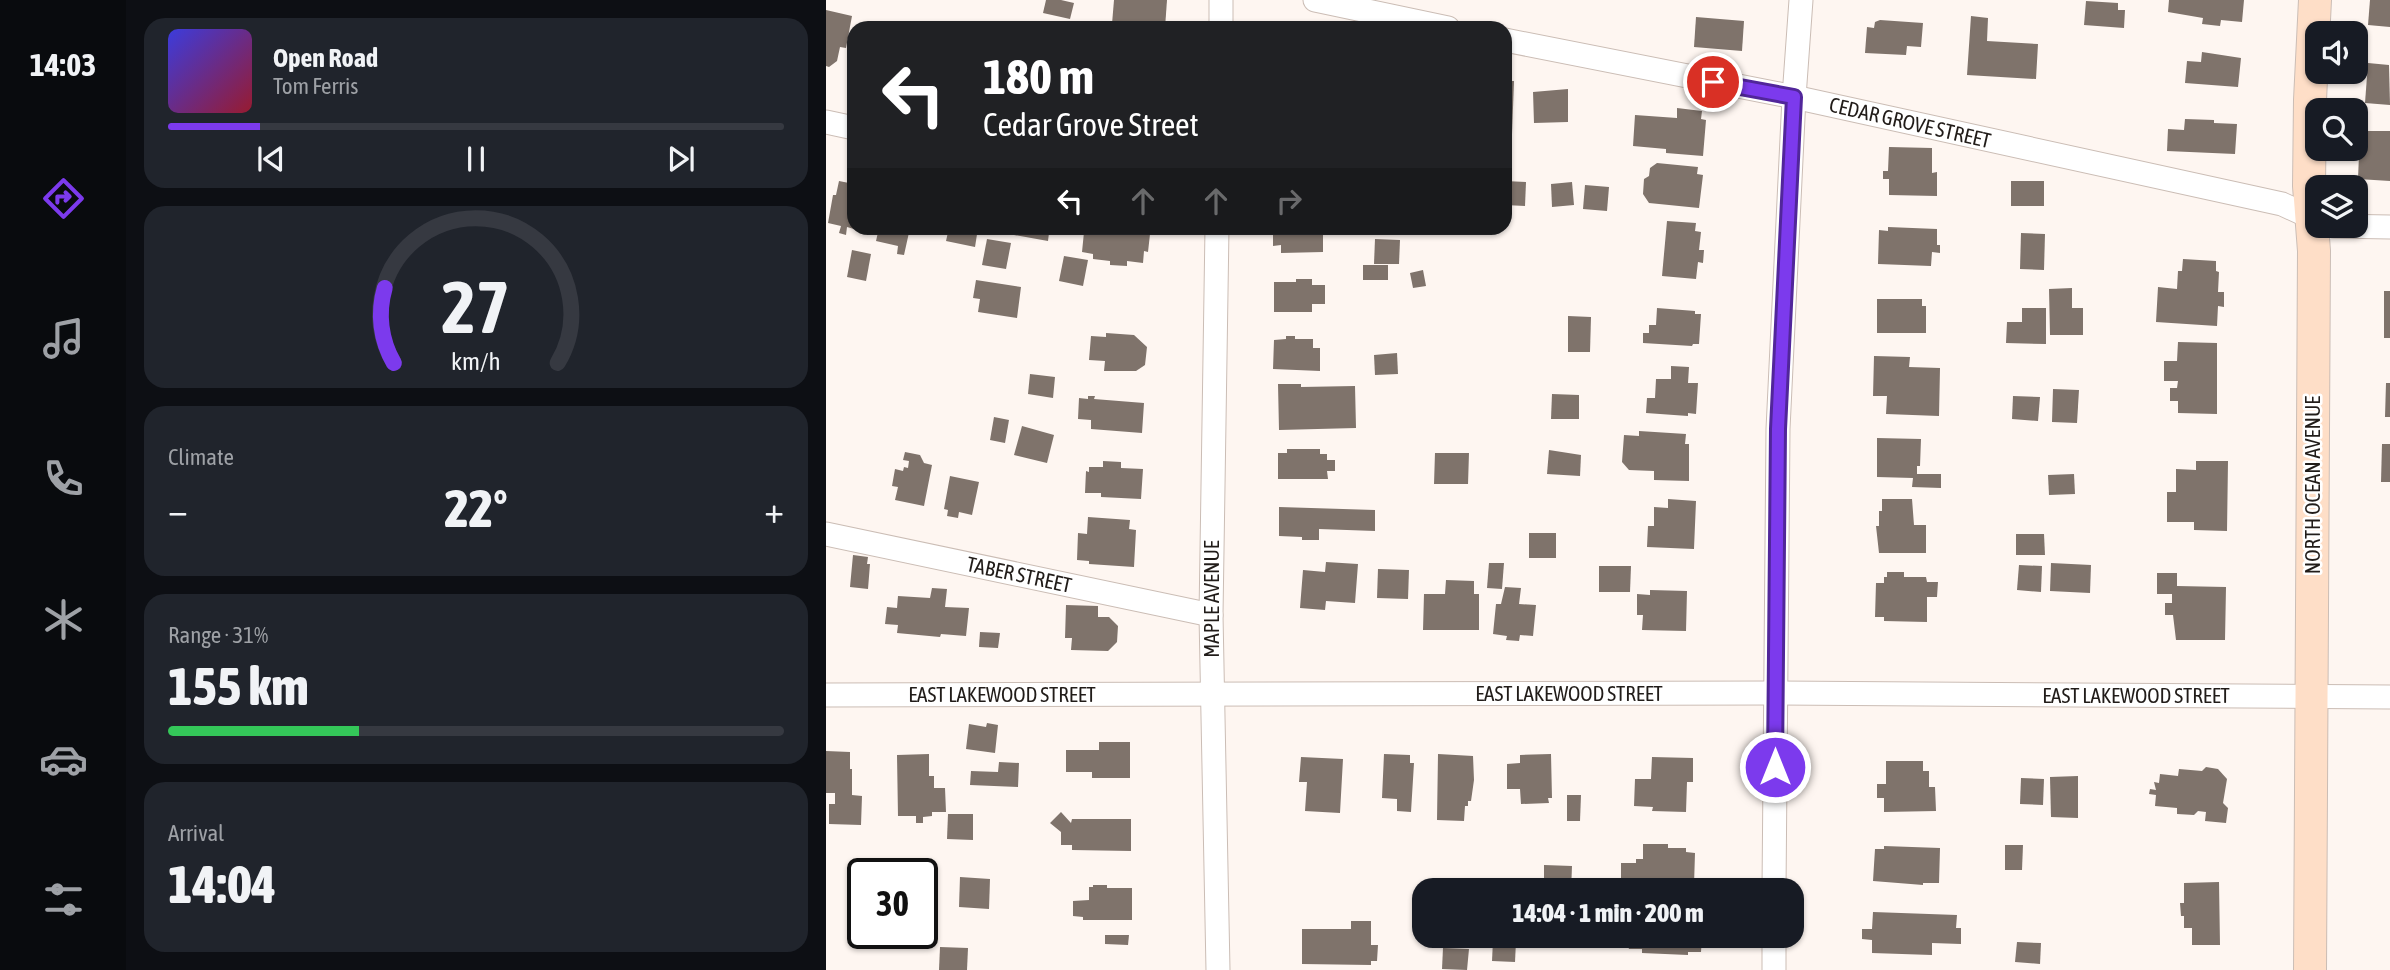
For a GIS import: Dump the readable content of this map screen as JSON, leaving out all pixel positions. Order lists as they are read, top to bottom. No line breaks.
{"streets":{"street":["CEDAR GROVE STREET","NORTH OCEAN AVENUE","TABER STREET","MAPLE AVENUE","EAST LAKEWOOD STREET"]},"crossings":[["NORTH OCEAN AVENUE","EAST LAKEWOOD STREET"],["TABER STREET","MAPLE AVENUE"],["MAPLE AVENUE","EAST LAKEWOOD STREET"]],"page":{"tabs":"14:03","turn":["180 m","Cedar Grove Street"],"song":["Open Road","Tom Ferris"],"tile":["Climate",["Range · 31%","155 km"],["Arrival","14:04"]],"heat":["−","22°","+"],"limit":"30","trip":"14:04 · 1 min · 200 m","gauge":["27","km/h"]}}
